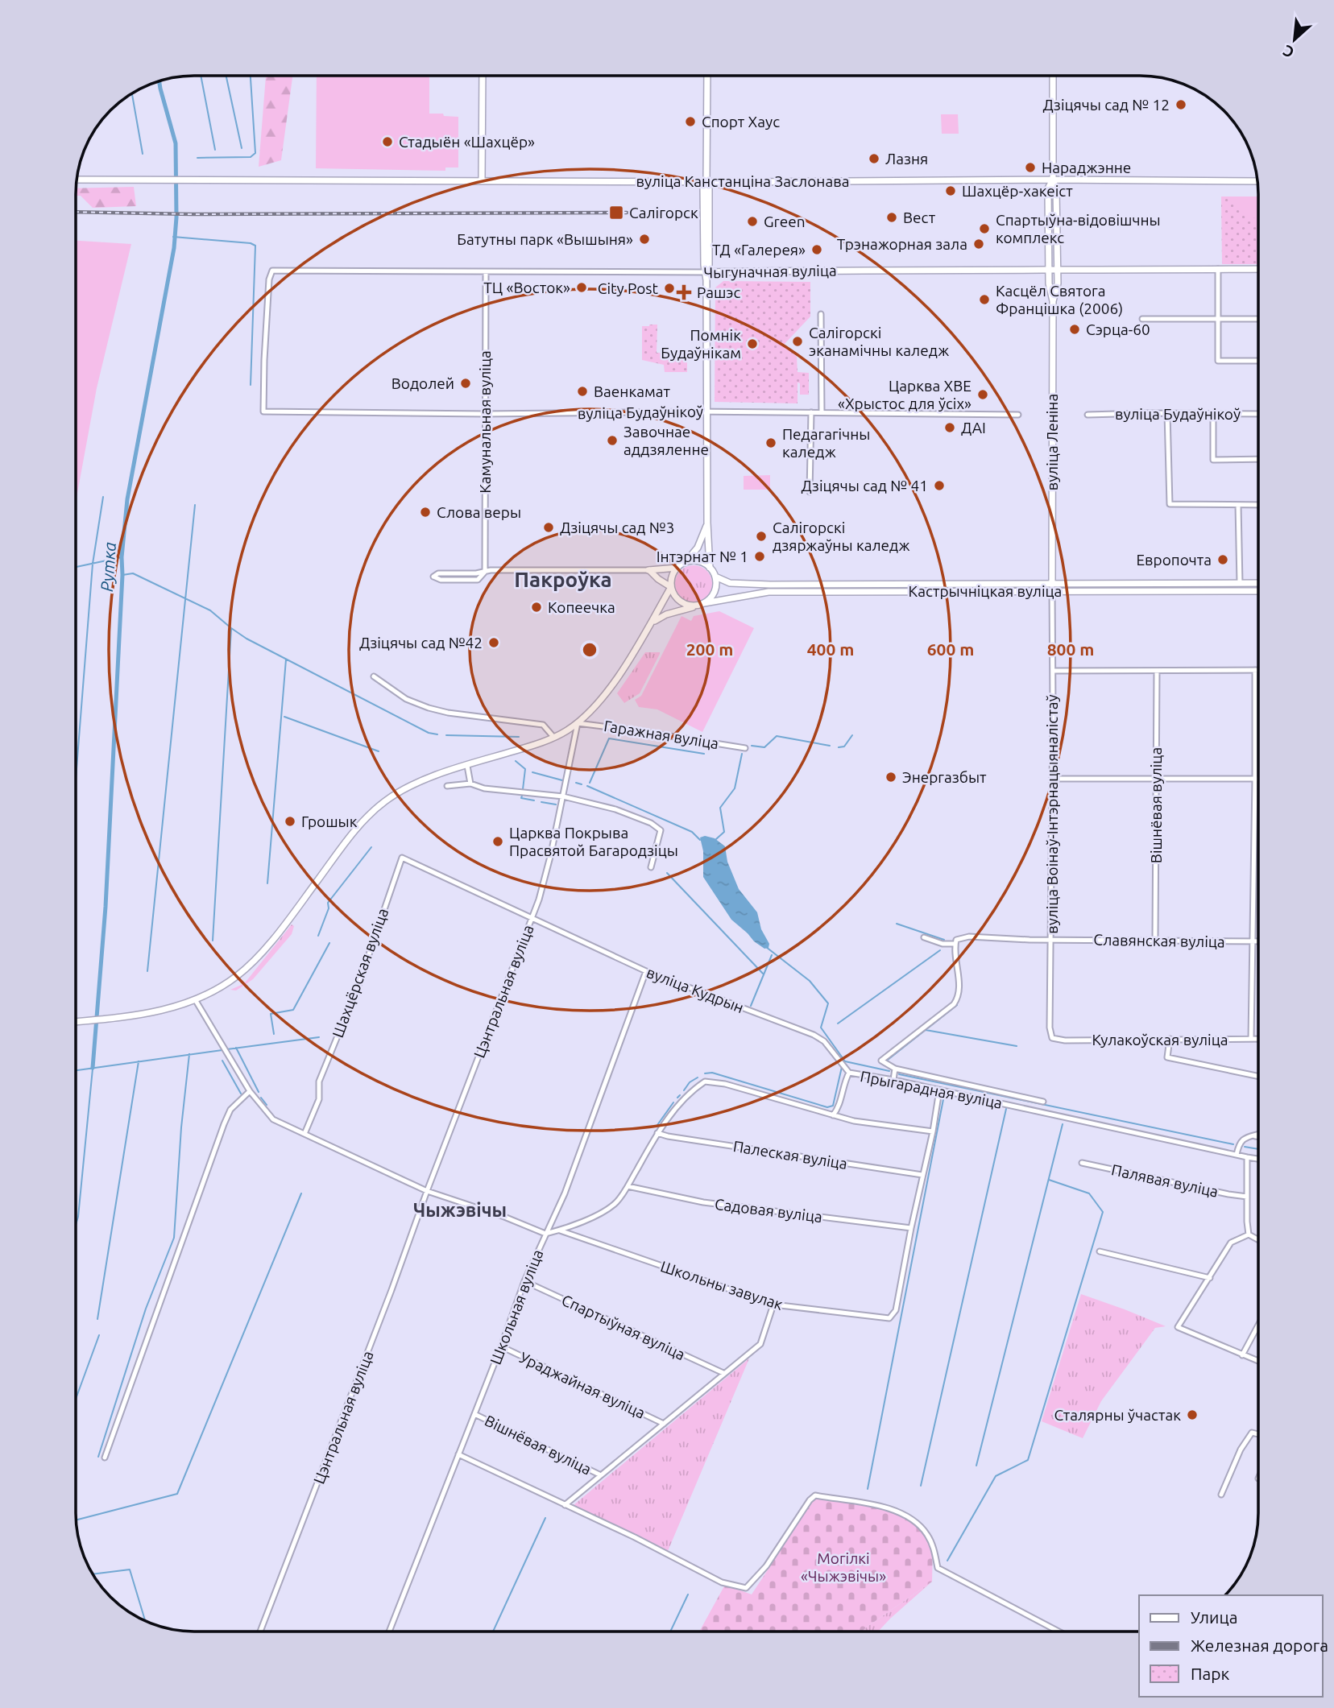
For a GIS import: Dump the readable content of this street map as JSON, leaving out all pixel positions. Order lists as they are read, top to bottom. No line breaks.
{"streets":{"main road":["вуліца Канстанціна Заслонава","Чыгуначная вуліца","вуліца Леніна","Кастрычніцкая вуліца"],"street":["вуліца Будаўнікоў","Камунальная вуліца","Гаражная вуліца","Вішнёвая вуліца","вуліца Воінаў-Інтэрнацыяналістаў","Славянская вуліца","Шахцёрская вуліца","вуліца Кудрын","Цэнтральная вуліца","Кулакоўская вуліца","Прыгарадная вуліца","Палеская вуліца","Палявая вуліца","Садовая вуліца","Школьны завулак","Школьная вуліца","Спартыўная вуліца","Ураджайная вуліца"]},"crossings":[["вуліца Канстанціна Заслонава","вуліца Леніна"],["Чыгуначная вуліца","вуліца Будаўнікоў"],["Чыгуначная вуліца","Камунальная вуліца"],["Чыгуначная вуліца","вуліца Леніна"],["вуліца Будаўнікоў","Камунальная вуліца"],["вуліца Леніна","Кастрычніцкая вуліца"],["вуліца Леніна","вуліца Воінаў-Інтэрнацыяналістаў"],["Кастрычніцкая вуліца","вуліца Воінаў-Інтэрнацыяналістаў"],["Гаражная вуліца","Цэнтральная вуліца"],["Вішнёвая вуліца","Славянская вуліца"],["Вішнёвая вуліца","Школьная вуліца"],["вуліца Воінаў-Інтэрнацыяналістаў","Славянская вуліца"],["вуліца Воінаў-Інтэрнацыяналістаў","Кулакоўская вуліца"],["Шахцёрская вуліца","Цэнтральная вуліца"],["вуліца Кудрын","Цэнтральная вуліца"],["вуліца Кудрын","Прыгарадная вуліца"],["вуліца Кудрын","Школьная вуліца"],["Садовая вуліца","Школьны завулак"],["Школьная вуліца","Спартыўная вуліца"],["Школьная вуліца","Ураджайная вуліца"]],"districts":["Пакроўка","Чыжэвічы"],"water":["Рутка"],"parks":["Могілкі «Чыжэвічы»"],"places":{"other":["Дзіцячы сад № 12","Спорт Хаус","Стадыён «Шахцёр»","Лазня","Нараджэнне","Шахцёр-хакеіст","Вест","Green","Спартыўна-відовішчны комплекс","Батутны парк «Вышыня»","Трэнажорная зала","ТД «Галерея»","ТЦ «Восток»","City Post","Касцёл Святога Францішка (2006)","Сэрца-60","Салігорскі эканамічны каледж","Помнік Будаўнікам","Водолей","Ваенкамат","Царква ХВЕ «Хрыстос для ўсіх»","ДАІ","Завочнае аддзяленне","Педагагічны каледж","Дзіцячы сад № 41","Слова веры","Дзіцячы сад №3","Салігорскі дзяржаўны каледж","Інтэрнат № 1","Европочта","Копеечка","Дзіцячы сад №42","Энергазбыт","Грошык","Царква Покрыва Прасвятой Багародзіцы","Сталярны ўчастак"],"transit":["Салігорск"],"health":["Рашэс"]},"legend":["Улица","Железная дорога","Парк"],"north":"bottom left","rings":["200 m","400 m","600 m","800 m"]}
